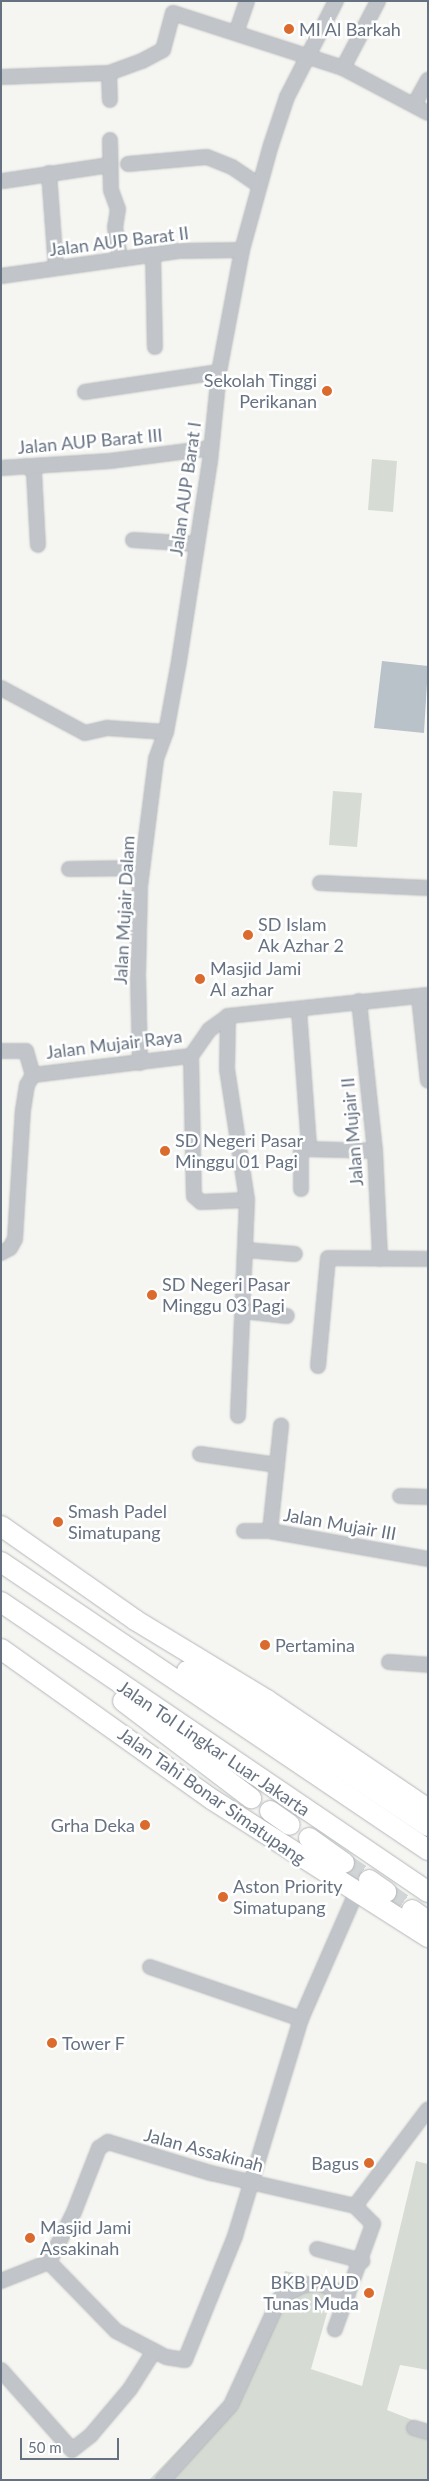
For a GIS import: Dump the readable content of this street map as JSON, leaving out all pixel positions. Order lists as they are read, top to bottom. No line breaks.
{"streets":{"highway":["Jalan Tol Lingkar Luar Jakarta","Jalan Tahi Bonar Simatupang"],"street":["Jalan AUP Barat II","Jalan AUP Barat III","Jalan AUP Barat I","Jalan Mujair Dalam","Jalan Mujair Raya","Jalan Mujair II","Jalan Mujair III","Jalan Assakinah"]},"crossings":[["Jalan AUP Barat II","Jalan AUP Barat I"],["Jalan AUP Barat III","Jalan AUP Barat I"],["Jalan AUP Barat I","Jalan Mujair Dalam"],["Jalan Mujair Dalam","Jalan Mujair Raya"]],"places":["MI Al Barkah","Sekolah Tinggi Perikanan","SD Islam Ak Azhar 2","Masjid Jami Al azhar","SD Negeri Pasar Minggu 01 Pagi","SD Negeri Pasar Minggu 03 Pagi","Smash Padel Simatupang","Pertamina","Grha Deka","Aston Priority Simatupang","Tower F","Bagus","Masjid Jami Assakinah","BKB PAUD Tunas Muda"],"scale_bar":"50 m"}
